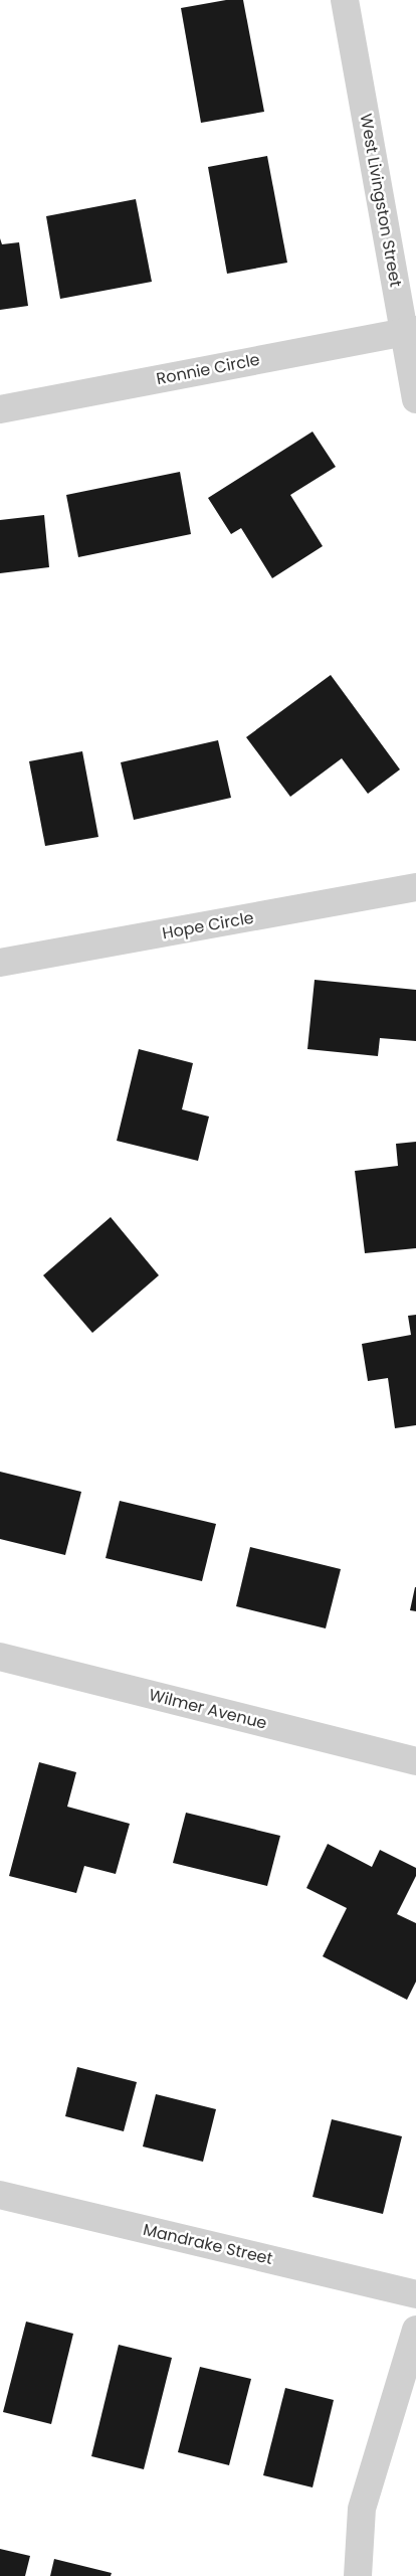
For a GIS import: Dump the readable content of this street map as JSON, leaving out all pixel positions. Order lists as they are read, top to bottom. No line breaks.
{"streets":{"street":["West Livingston Street","Ronnie Circle","Hope Circle","Wilmer Avenue","Mandrake Street"]},"crossings":[["West Livingston Street","Ronnie Circle"]]}
